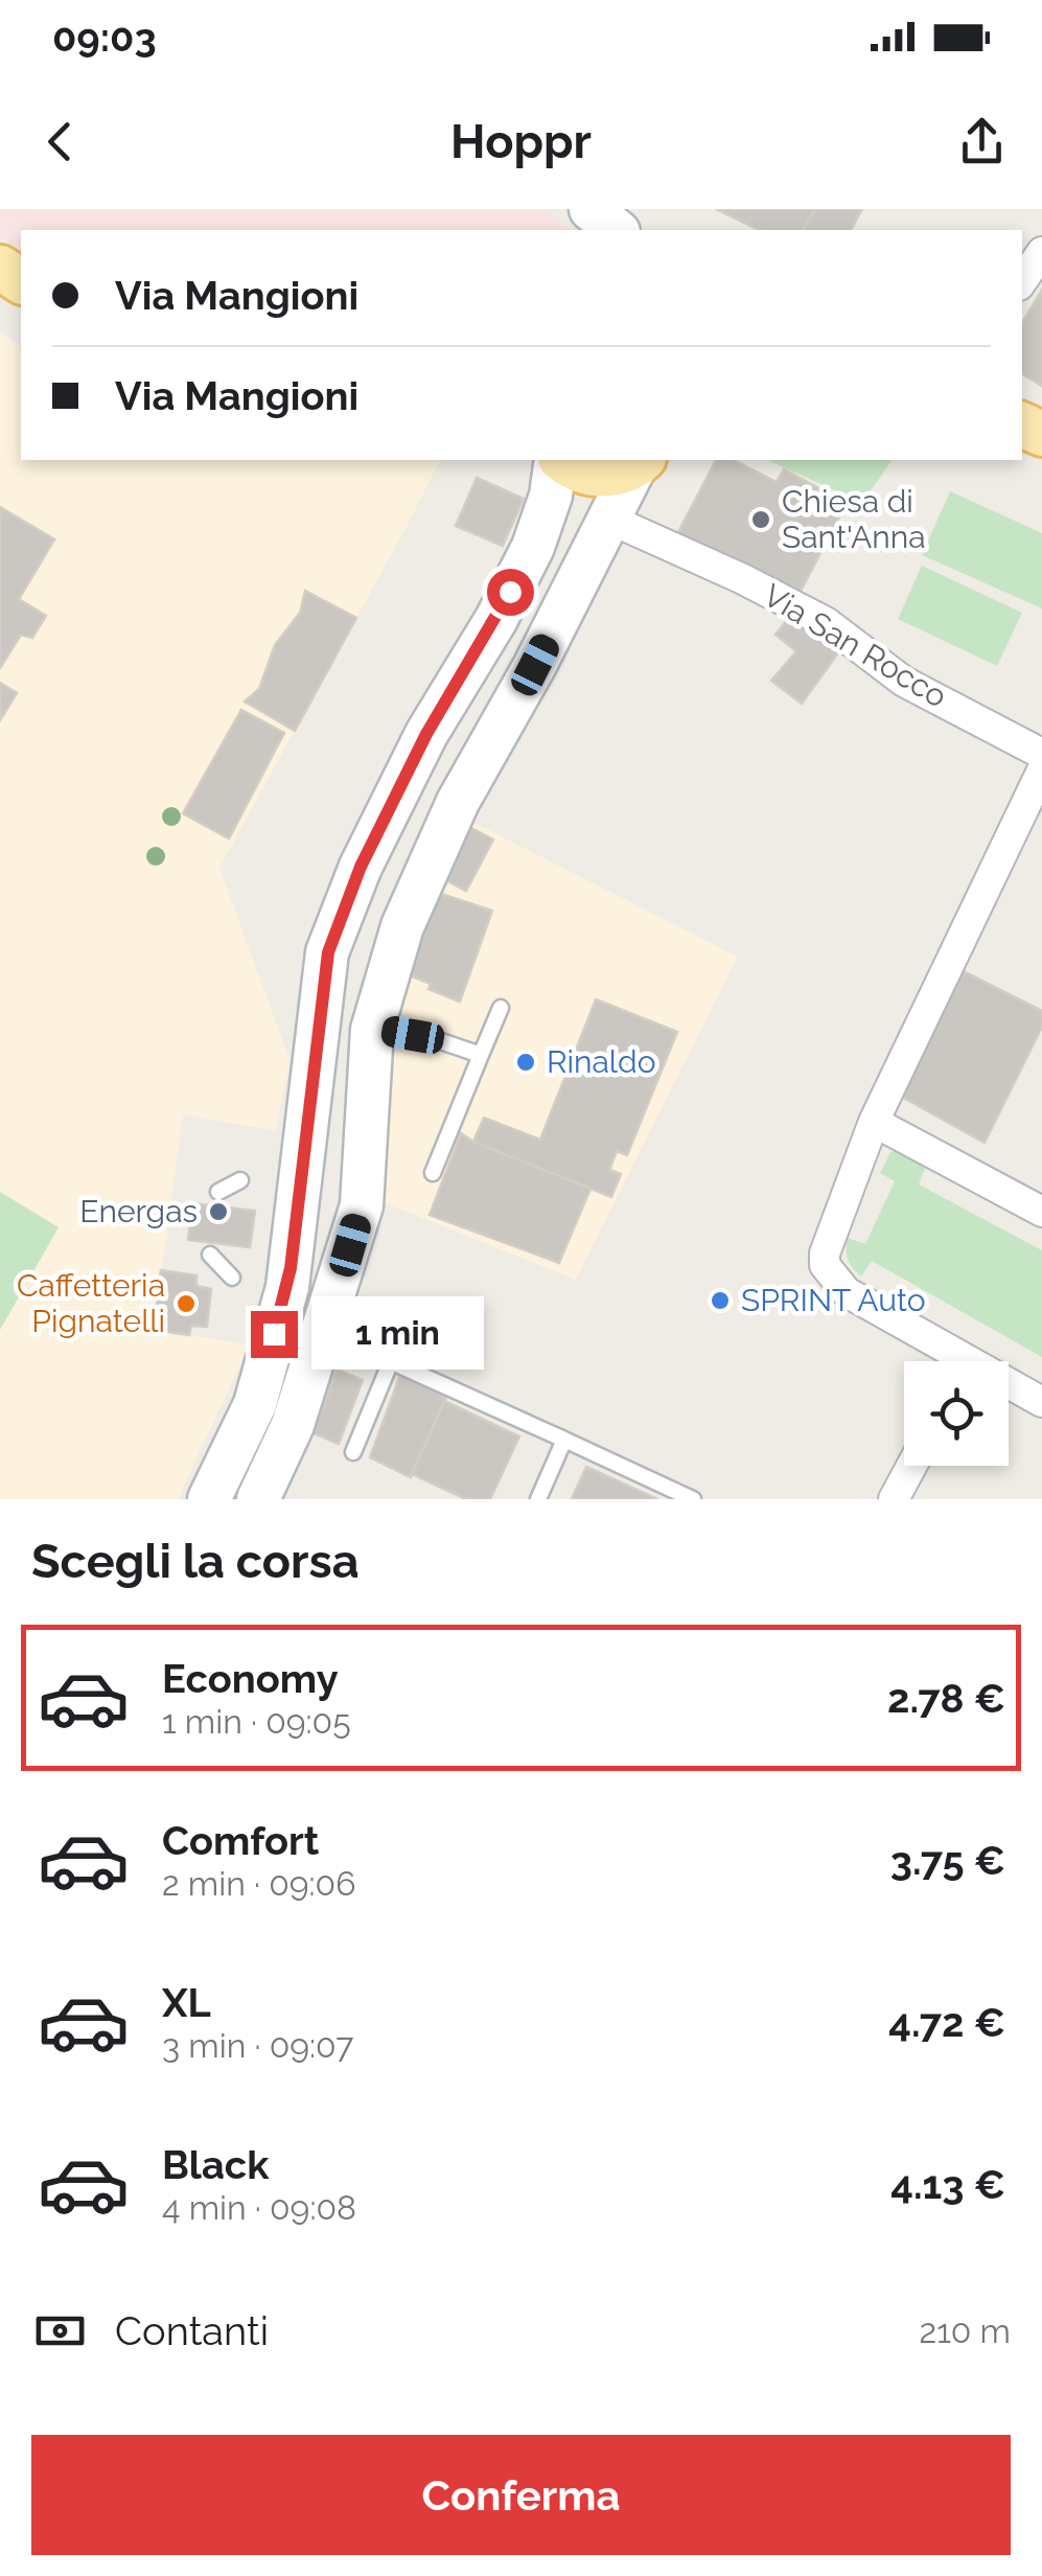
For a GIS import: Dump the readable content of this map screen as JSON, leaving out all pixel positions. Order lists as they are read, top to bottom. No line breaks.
{"streets":{"street":["Via San Rocco"]},"places":["Chiesa di Sant'Anna","Rinaldo","Energas","SPRINT Auto","Caffetteria Pignatelli"],"page":{"status":"09:03","header":"Hoppr","banner":["Via Mangioni","Via Mangioni"],"bubble":"1 min","heading":"Scegli la corsa","list":[{"name":"Economy","note":"1 min · 09:05","value":"2.78 €"},{"name":"Comfort","note":"2 min · 09:06","value":"3.75 €"},{"name":"XL","note":"3 min · 09:07","value":"4.72 €"},{"name":"Black","note":"4 min · 09:08","value":"4.13 €"}],"pay":["Contanti","210 m"],"buttons":"Conferma"}}
